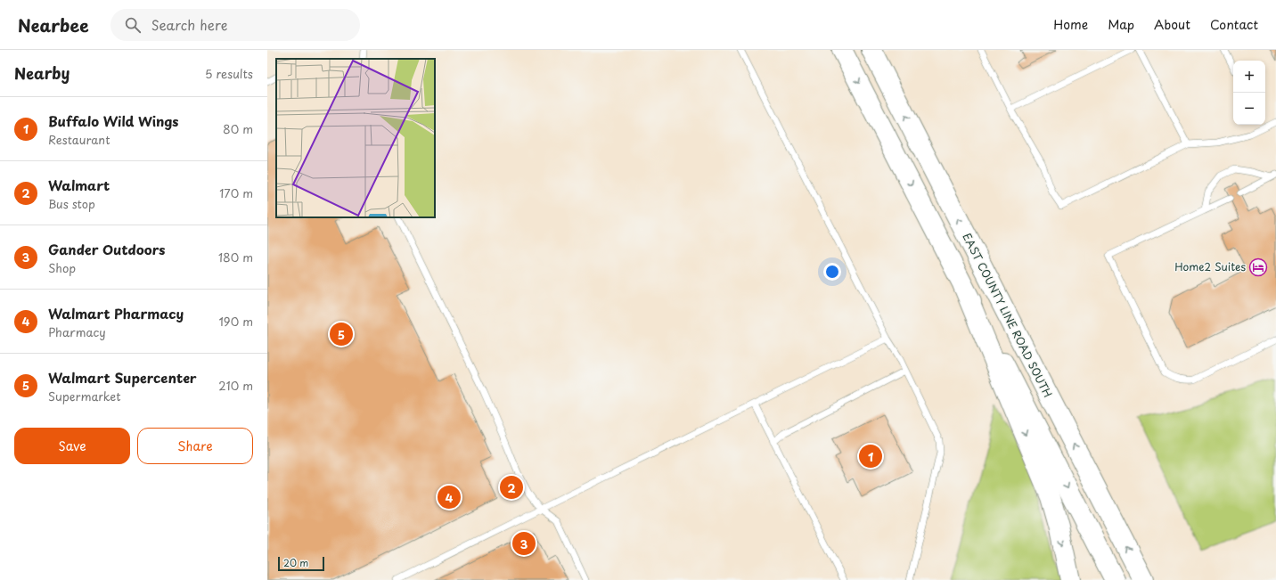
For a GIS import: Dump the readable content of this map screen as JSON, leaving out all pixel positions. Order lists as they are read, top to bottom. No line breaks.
{"streets":{"main road":["EAST COUNTY LINE ROAD SOUTH"]},"places":{"hotel":["Home2 Suites"]},"scale_bar":"20 m","page":{"header":"Nearbee","search":"Search here","nav":["Home","Map","About","Contact"],"heading":["Nearby","5 results"],"map_buttons":["+","−"],"list":[{"mark":"1","name":"Buffalo Wild Wings","note":"Restaurant","value":"80 m"},{"mark":"2","name":"Walmart","note":"Bus stop","value":"170 m"},{"mark":"3","name":"Gander Outdoors","note":"Shop","value":"180 m"},{"mark":"4","name":"Walmart Pharmacy","note":"Pharmacy","value":"190 m"},{"mark":"5","name":"Walmart Supercenter","note":"Supermarket","value":"210 m"}],"pins":["5","1","2","4","3"],"buttons":["Save","Share"],"scale":"20 m"}}
